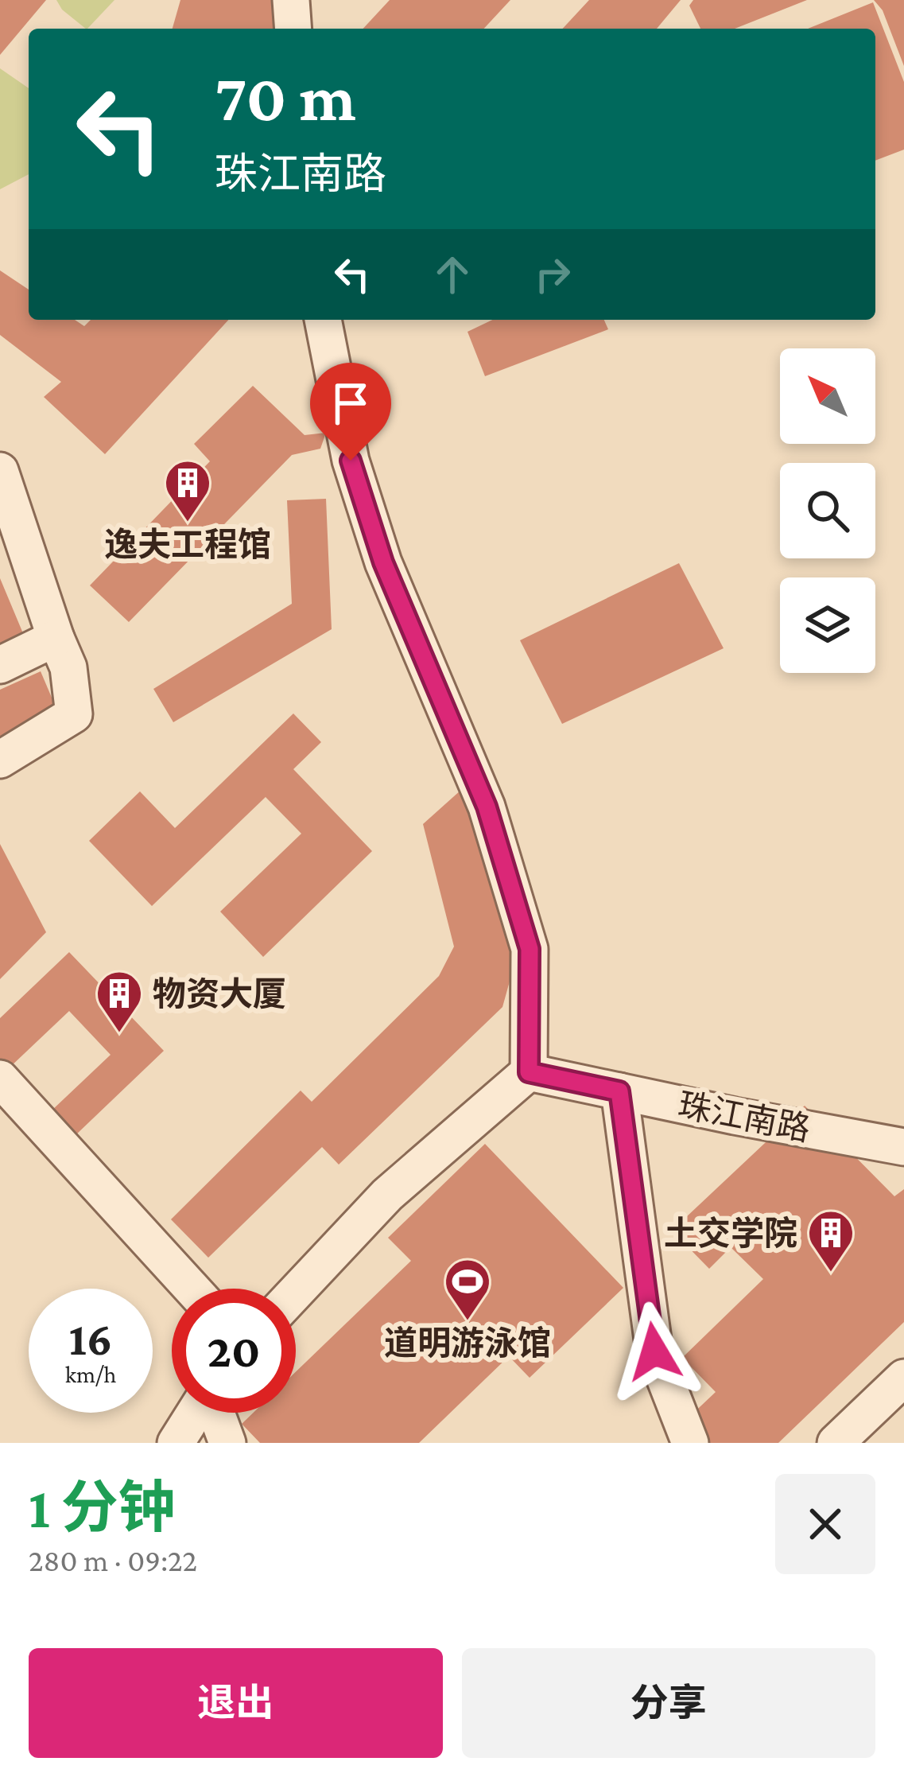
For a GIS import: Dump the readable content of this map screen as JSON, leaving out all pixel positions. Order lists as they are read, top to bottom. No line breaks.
{"streets":{"street":["珠江南路"]},"places":{"building":["逸夫工程馆","物资大厦","土交学院"],"sports":["道明游泳馆"]},"north":"top left","page":{"turn":["70 m","珠江南路"],"speed":"16 km/h","limit":"20","heading":["1 分钟","280 m · 09:22"],"buttons":["退出","分享"]}}
